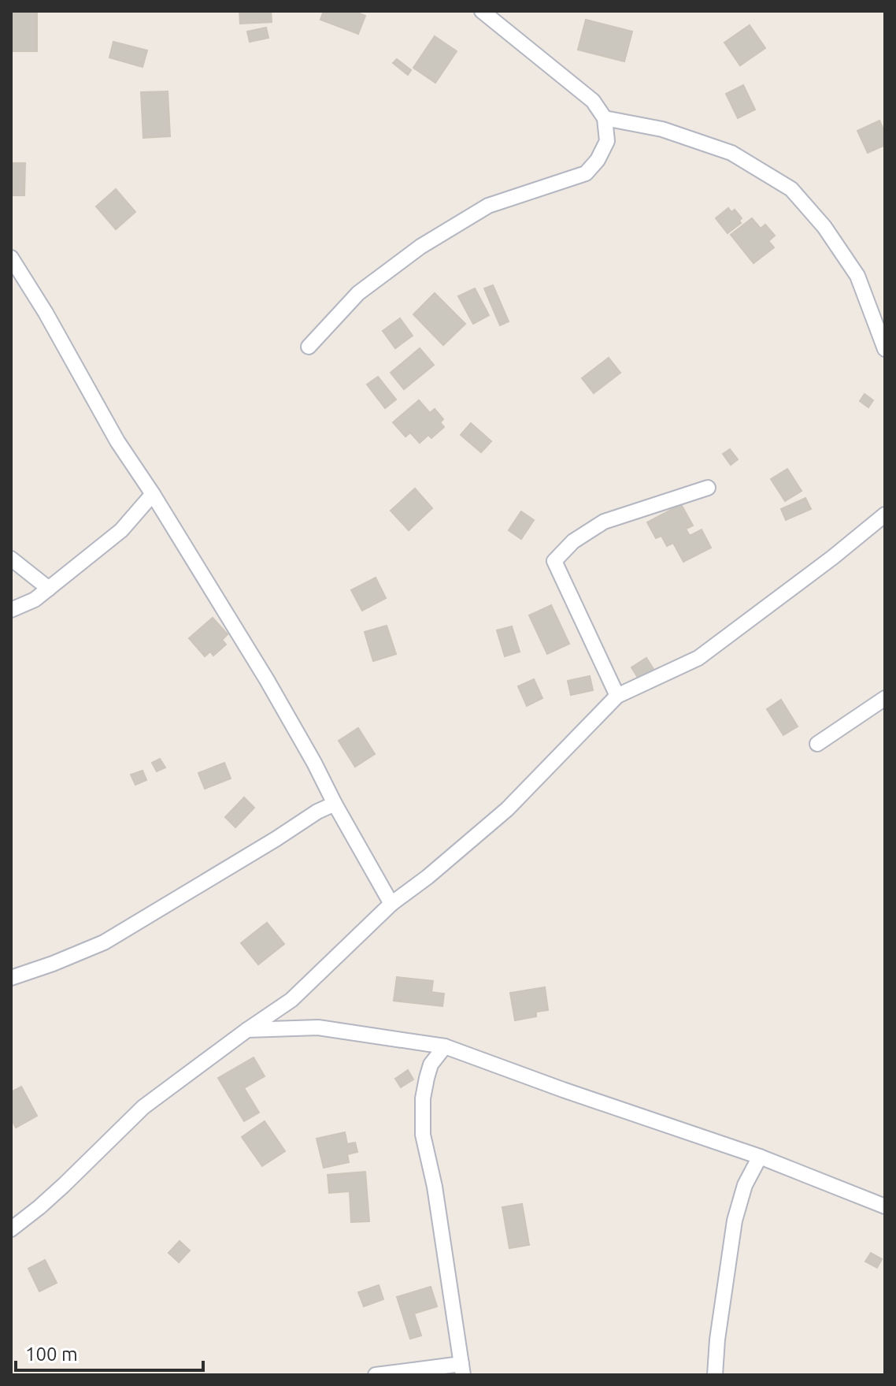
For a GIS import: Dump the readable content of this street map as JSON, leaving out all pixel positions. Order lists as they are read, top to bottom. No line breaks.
{"scale_bar":"100 m"}
